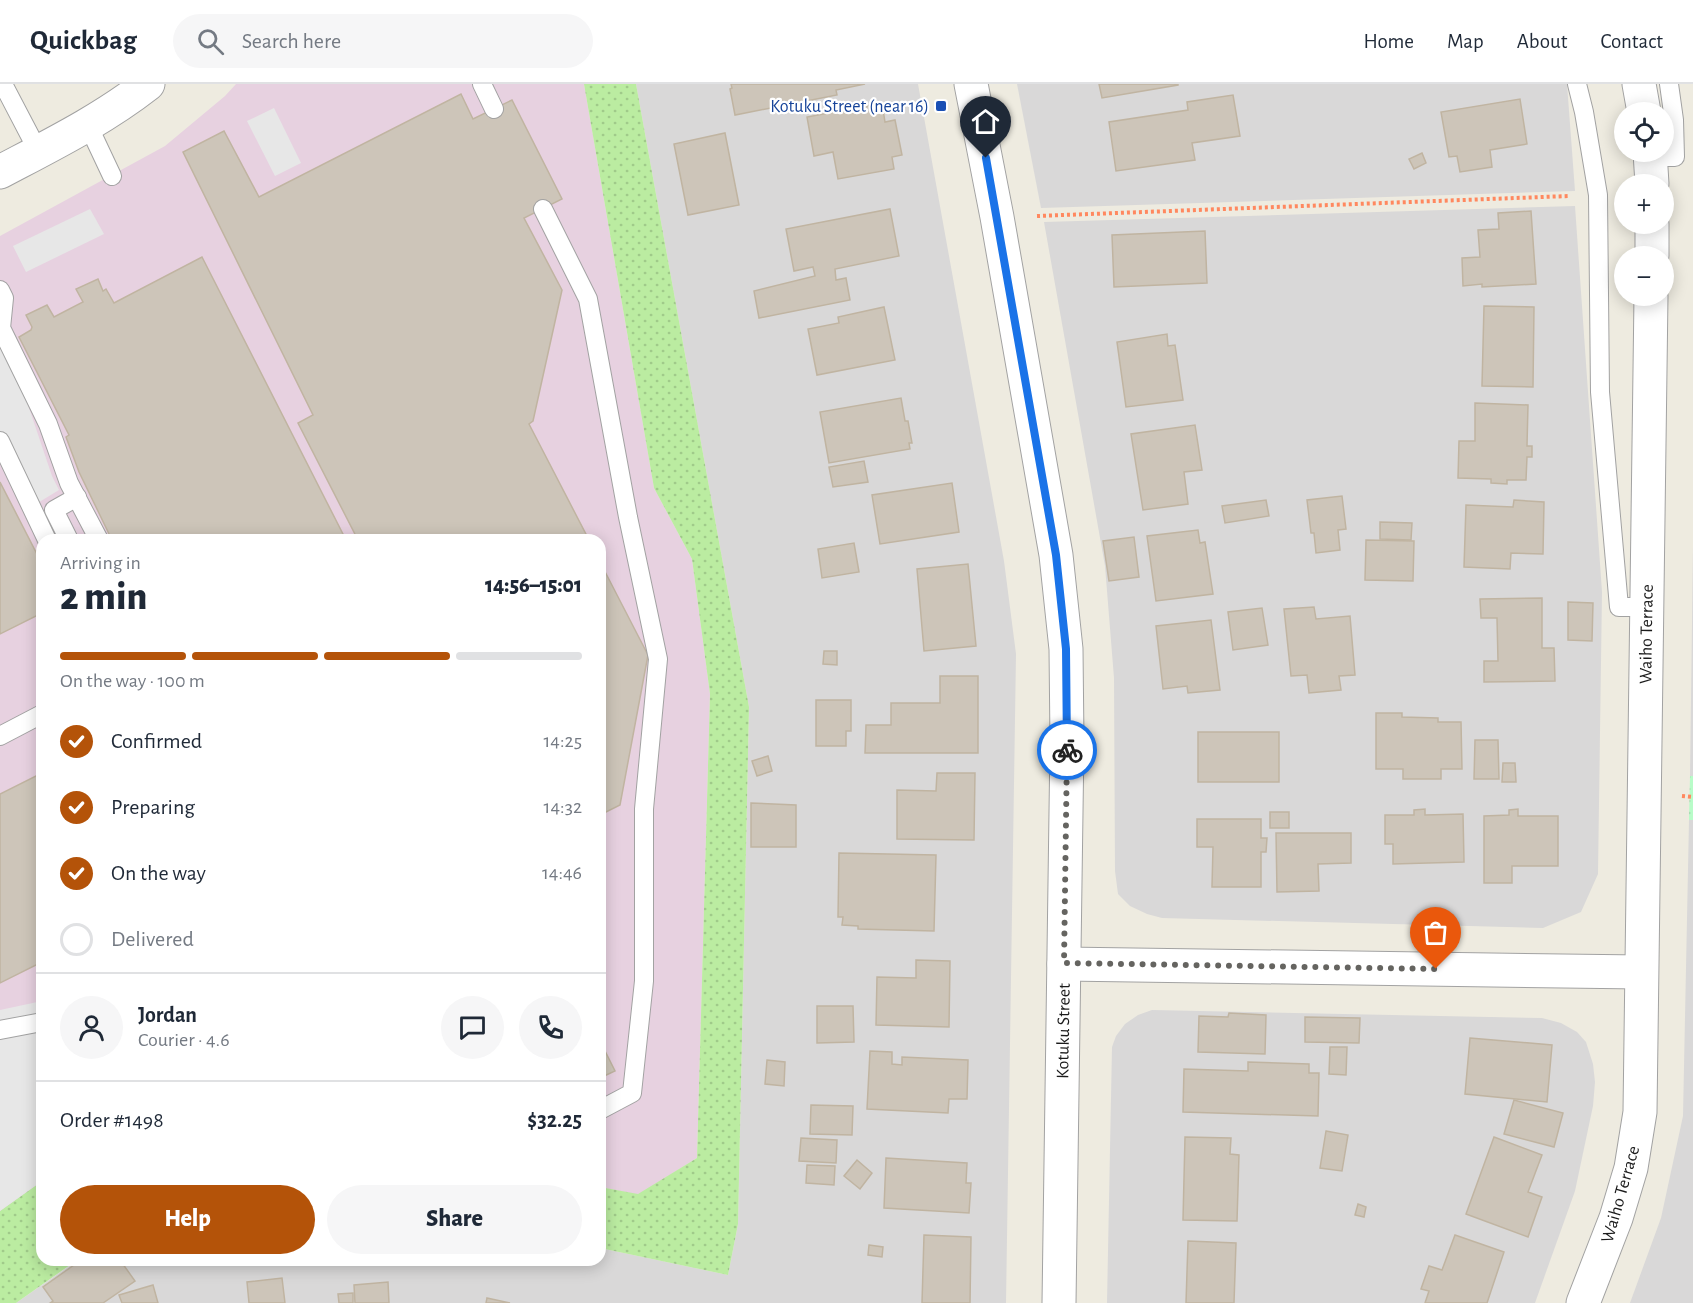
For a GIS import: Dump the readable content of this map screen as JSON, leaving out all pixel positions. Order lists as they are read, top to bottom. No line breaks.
{"streets":{"street":["Waiho Terrace","Kotuku Street"]},"places":{"transit":["Kotuku Street (near 16)"]},"page":{"header":"Quickbag","search":"Search here","nav":["Home","Map","About","Contact"],"map_buttons":["+","−"],"heading":["2 min","Arriving in","14:56–15:01"],"panel":["Jordan","Courier · 4.6","Order #1498","$32.25"],"bar":"On the way · 100 m","list":[["Confirmed","14:25"],["Preparing","14:32"],["On the way","14:46"],"Delivered"],"buttons":["Help","Share"]}}
